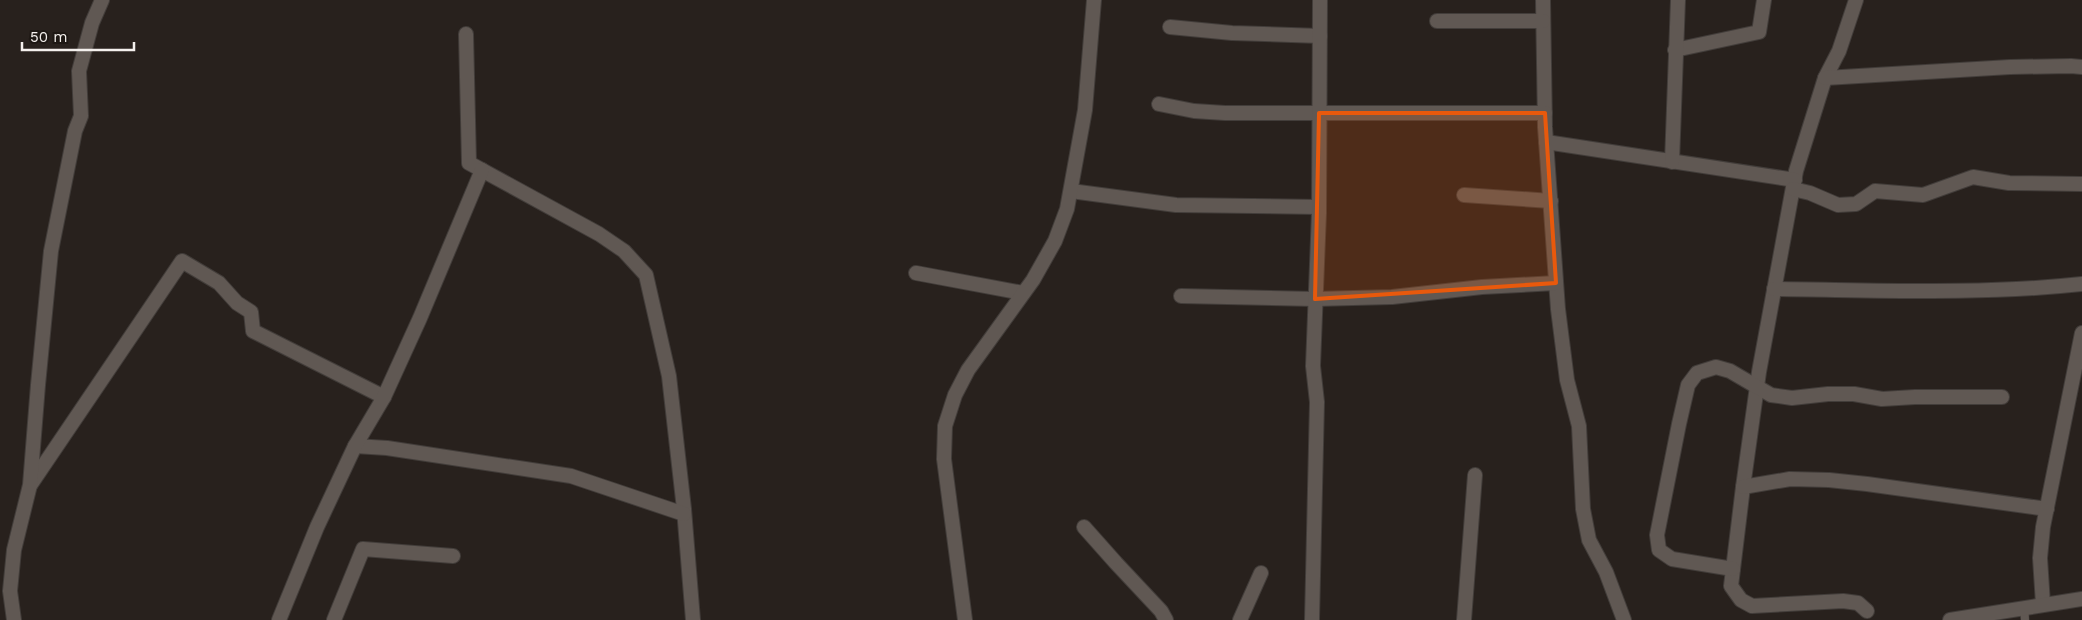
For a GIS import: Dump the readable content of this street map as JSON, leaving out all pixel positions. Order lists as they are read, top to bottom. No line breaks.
{"scale_bar":"50 m"}
